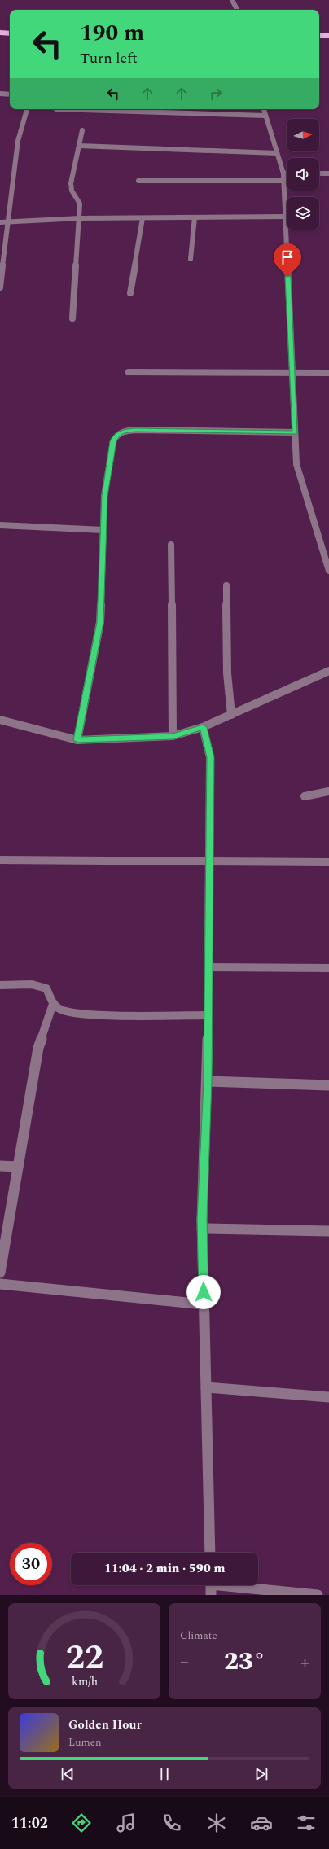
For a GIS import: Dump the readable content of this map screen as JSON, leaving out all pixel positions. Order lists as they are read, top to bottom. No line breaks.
{"north":"right","page":{"turn":["190 m","Turn left"],"limit":"30","trip":"11:04 · 2 min · 590 m","tile":"Climate","heat":["−","23°","+"],"song":["Golden Hour","Lumen"],"tabs":"11:02","gauge":["22","km/h"]}}
